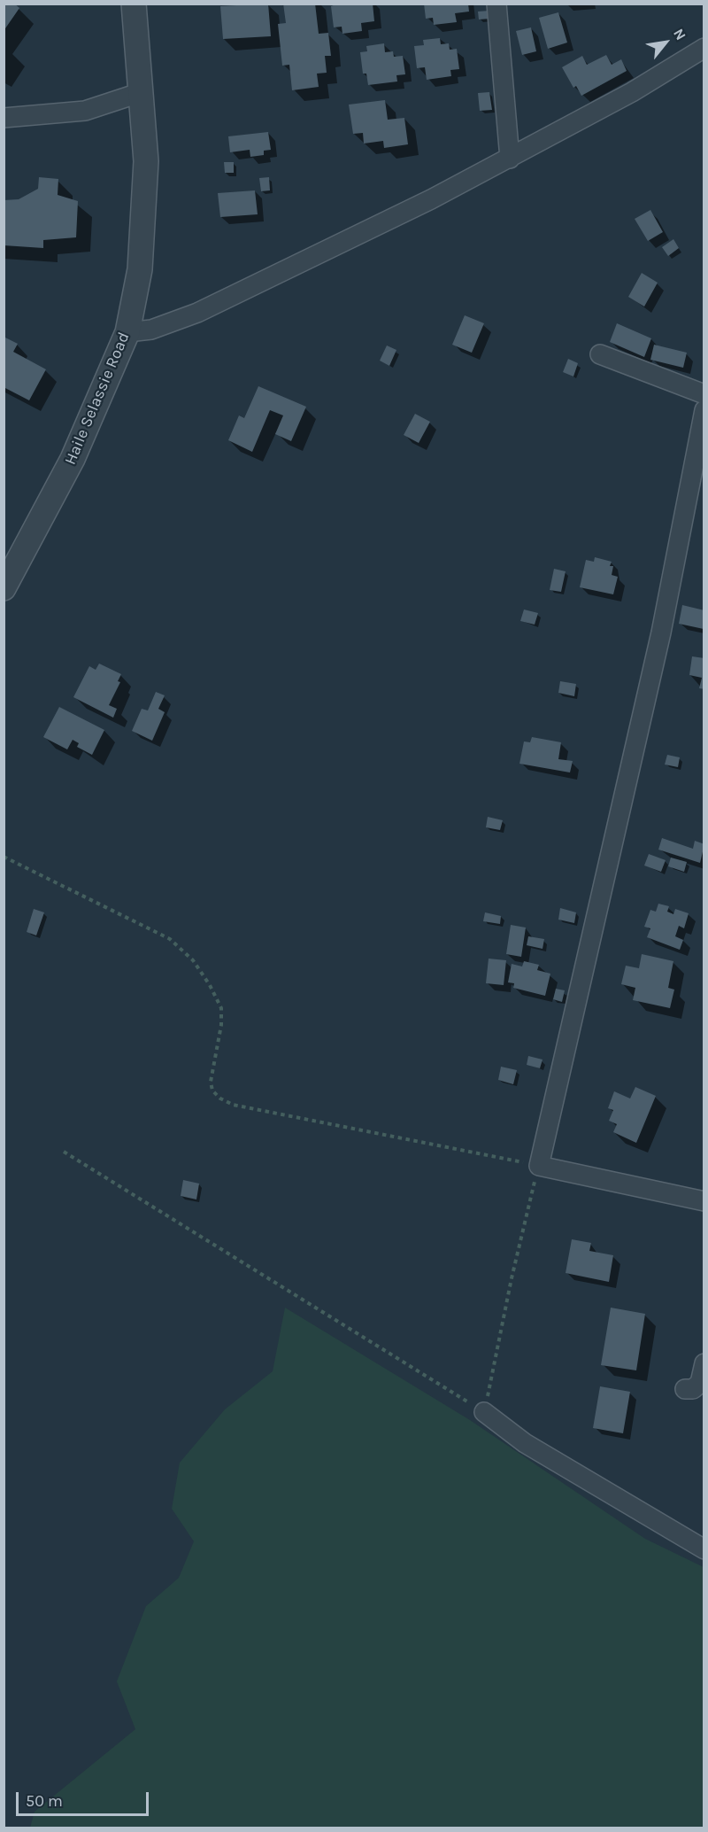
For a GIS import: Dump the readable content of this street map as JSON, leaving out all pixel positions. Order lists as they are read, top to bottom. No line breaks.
{"streets":{"street":["Haile Selassie Road"]},"scale_bar":"50 m","north":"top right"}
